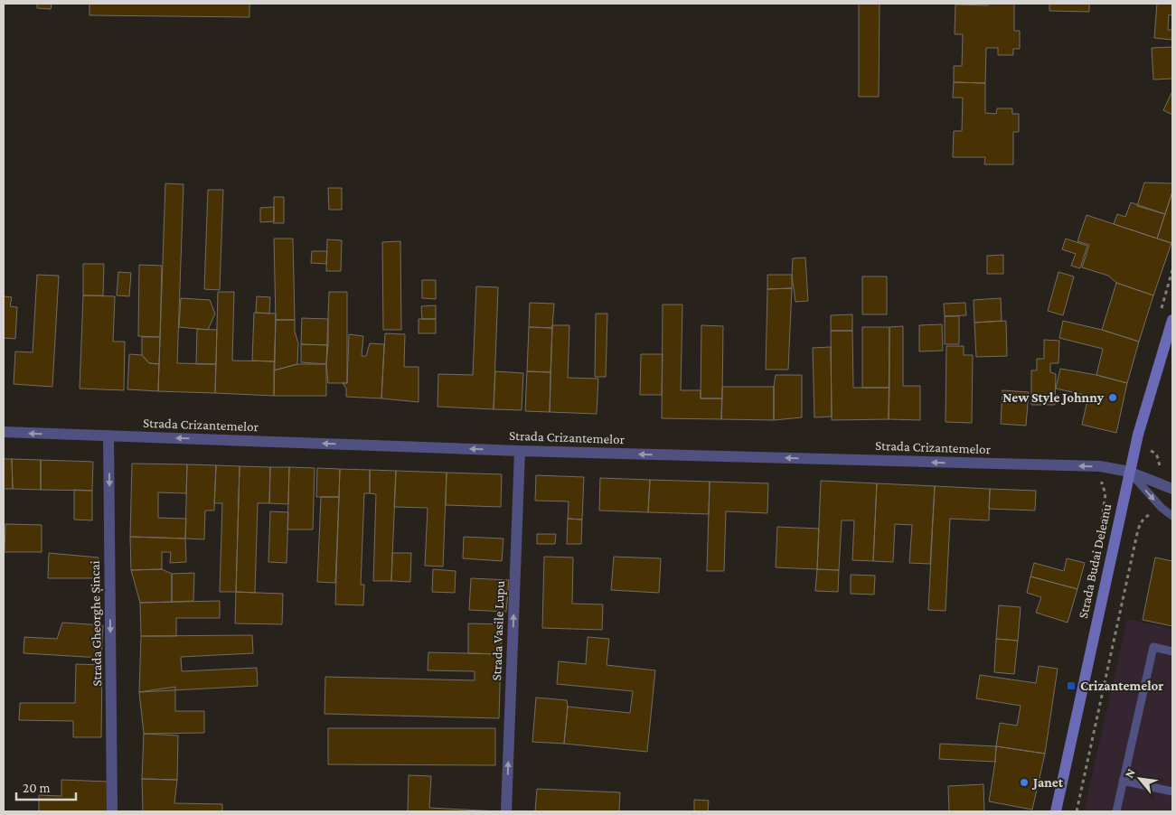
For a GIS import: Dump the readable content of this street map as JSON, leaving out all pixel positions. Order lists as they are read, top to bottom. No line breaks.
{"streets":{"main road":["Strada Budai Deleanu"],"street":["Strada Crizantemelor","Strada Gheorghe Șincai","Strada Vasile Lupu"]},"crossings":[["Strada Crizantemelor","Strada Budai Deleanu"],["Strada Crizantemelor","Strada Gheorghe Șincai"],["Strada Crizantemelor","Strada Vasile Lupu"]],"one_way":["Strada Crizantemelor","Strada Gheorghe Șincai","Strada Vasile Lupu"],"places":{"other":["New Style Johnny","Janet"],"transit":["Crizantemelor"]},"scale_bar":"20 m","north":"top left"}
